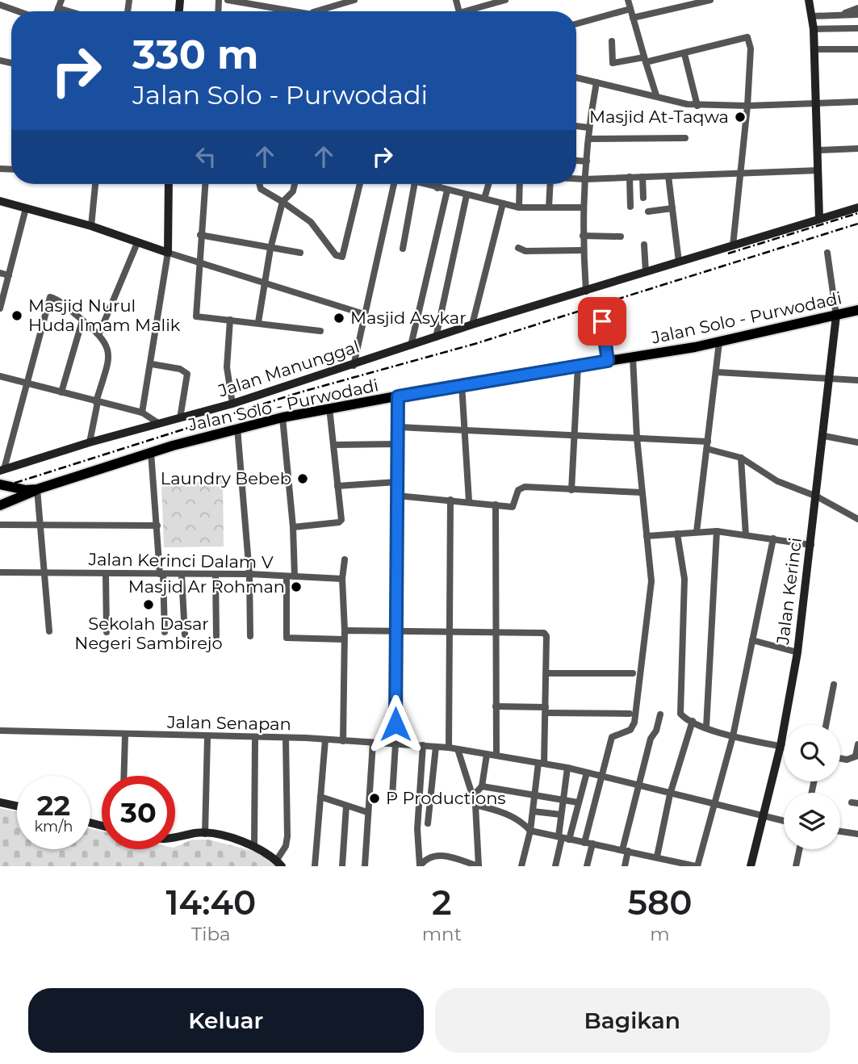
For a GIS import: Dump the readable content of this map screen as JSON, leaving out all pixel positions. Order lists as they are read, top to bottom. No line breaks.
{"streets":{"main road":["Jalan Solo - Purwodadi"],"street":["Jalan Manunggal","Jalan Kerinci Dalam V","Jalan Kerinci","Jalan Senapan"]},"crossings":[["Jalan Solo - Purwodadi","Jalan Kerinci"],["Jalan Kerinci","Jalan Senapan"]],"places":["Masjid At-Taqwa","Masjid Nurul Huda Imam Malik","Masjid Asykar","Laundry Bebeb","Masjid Ar Rohman","Sekolah Dasar Negeri Sambirejo","P Productions"],"page":{"turn":["330 m","Jalan Solo - Purwodadi"],"speed":"22 km/h","limit":"30","eta":["14:40","Tiba","2","mnt","580","m"],"buttons":["Keluar","Bagikan"]}}
